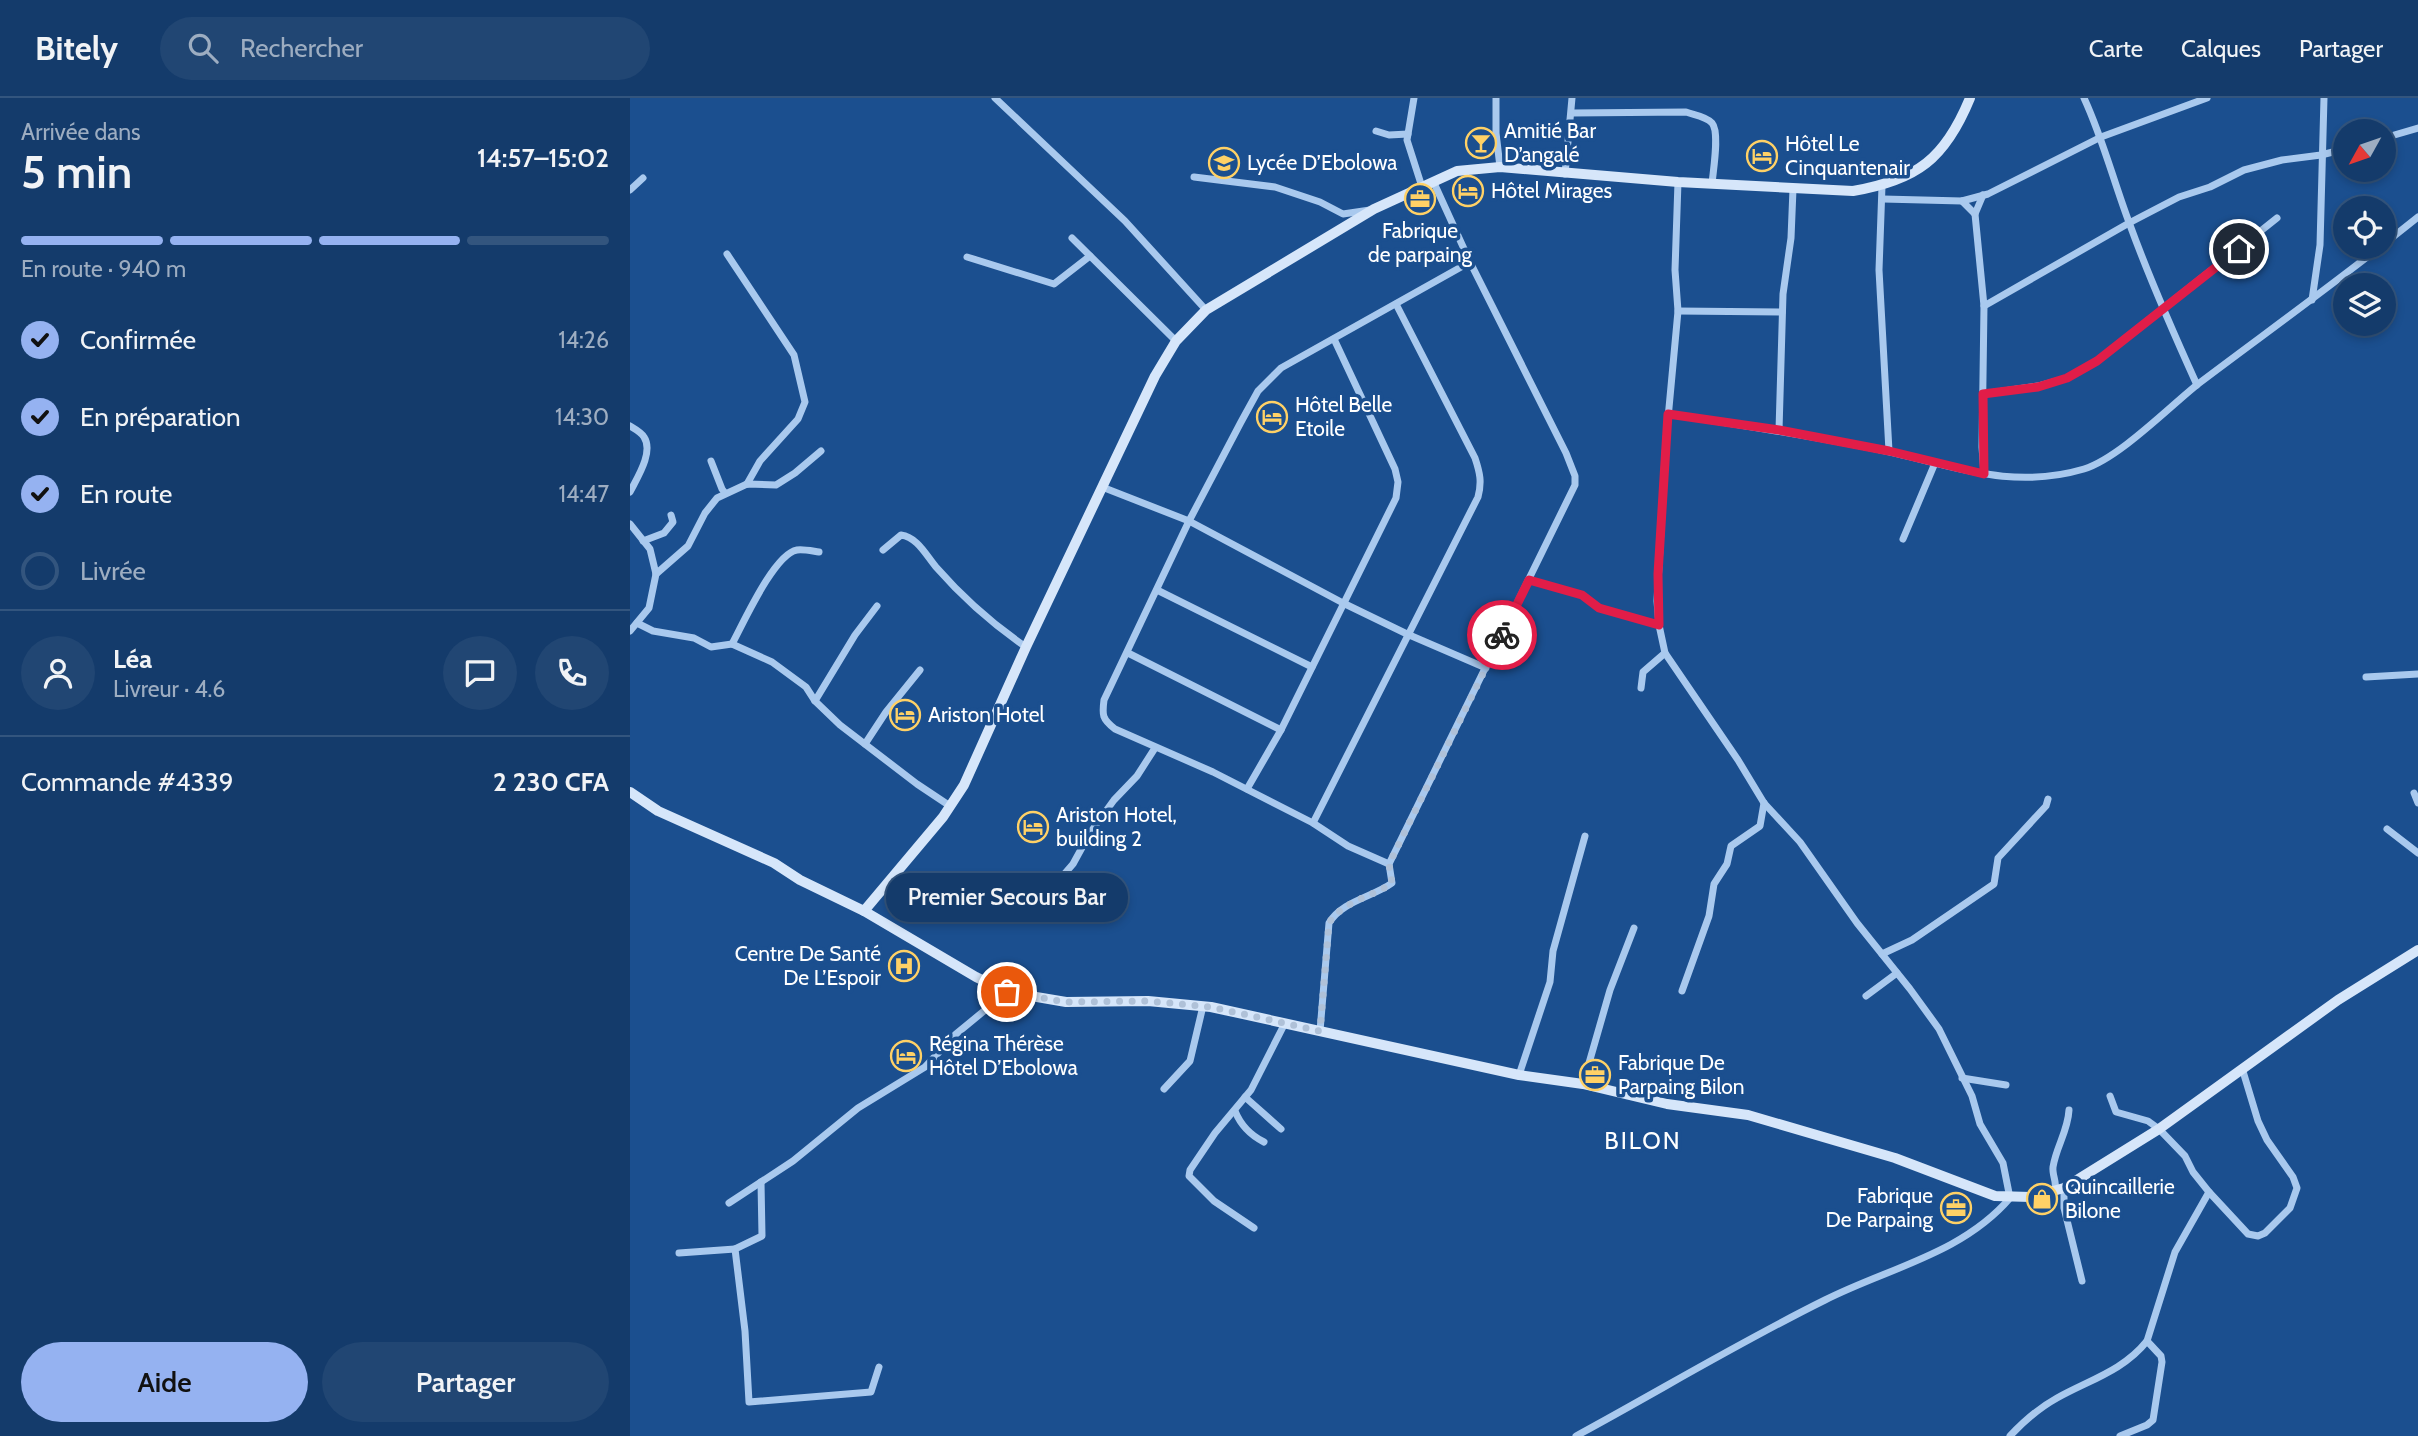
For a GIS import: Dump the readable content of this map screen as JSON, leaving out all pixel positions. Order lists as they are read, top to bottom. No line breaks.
{"districts":["BILON"],"places":{"bar":["Amitié Bar D’angalé"],"hotel":["Hôtel Le Cinquantenair","Hôtel Mirages","Hôtel Belle Etoile","Ariston Hotel","Ariston Hotel, building 2","Régina Thérèse Hôtel D’Ebolowa"],"school or university":["Lycée D’Ebolowa"],"office":["Fabrique de parpaing","Fabrique De Parpaing Bilon","Fabrique De Parpaing"],"hospital":["Centre De Santé De L’Espoir"],"other":["Premier Secours Bar"],"shop":["Quincaillerie Bilone"]},"north":"bottom left","page":{"header":"Bitely","search":"Rechercher","nav":["Carte","Calques","Partager"],"heading":["5 min","Arrivée dans","14:57–15:02"],"panel":["Léa","Livreur · 4.6","Commande #4339","2 230 CFA"],"bar":"En route · 940 m","list":[["Confirmée","14:26"],["En préparation","14:30"],["En route","14:47"],"Livrée"],"bubble":"Premier Secours Bar","buttons":["Aide","Partager"]}}
